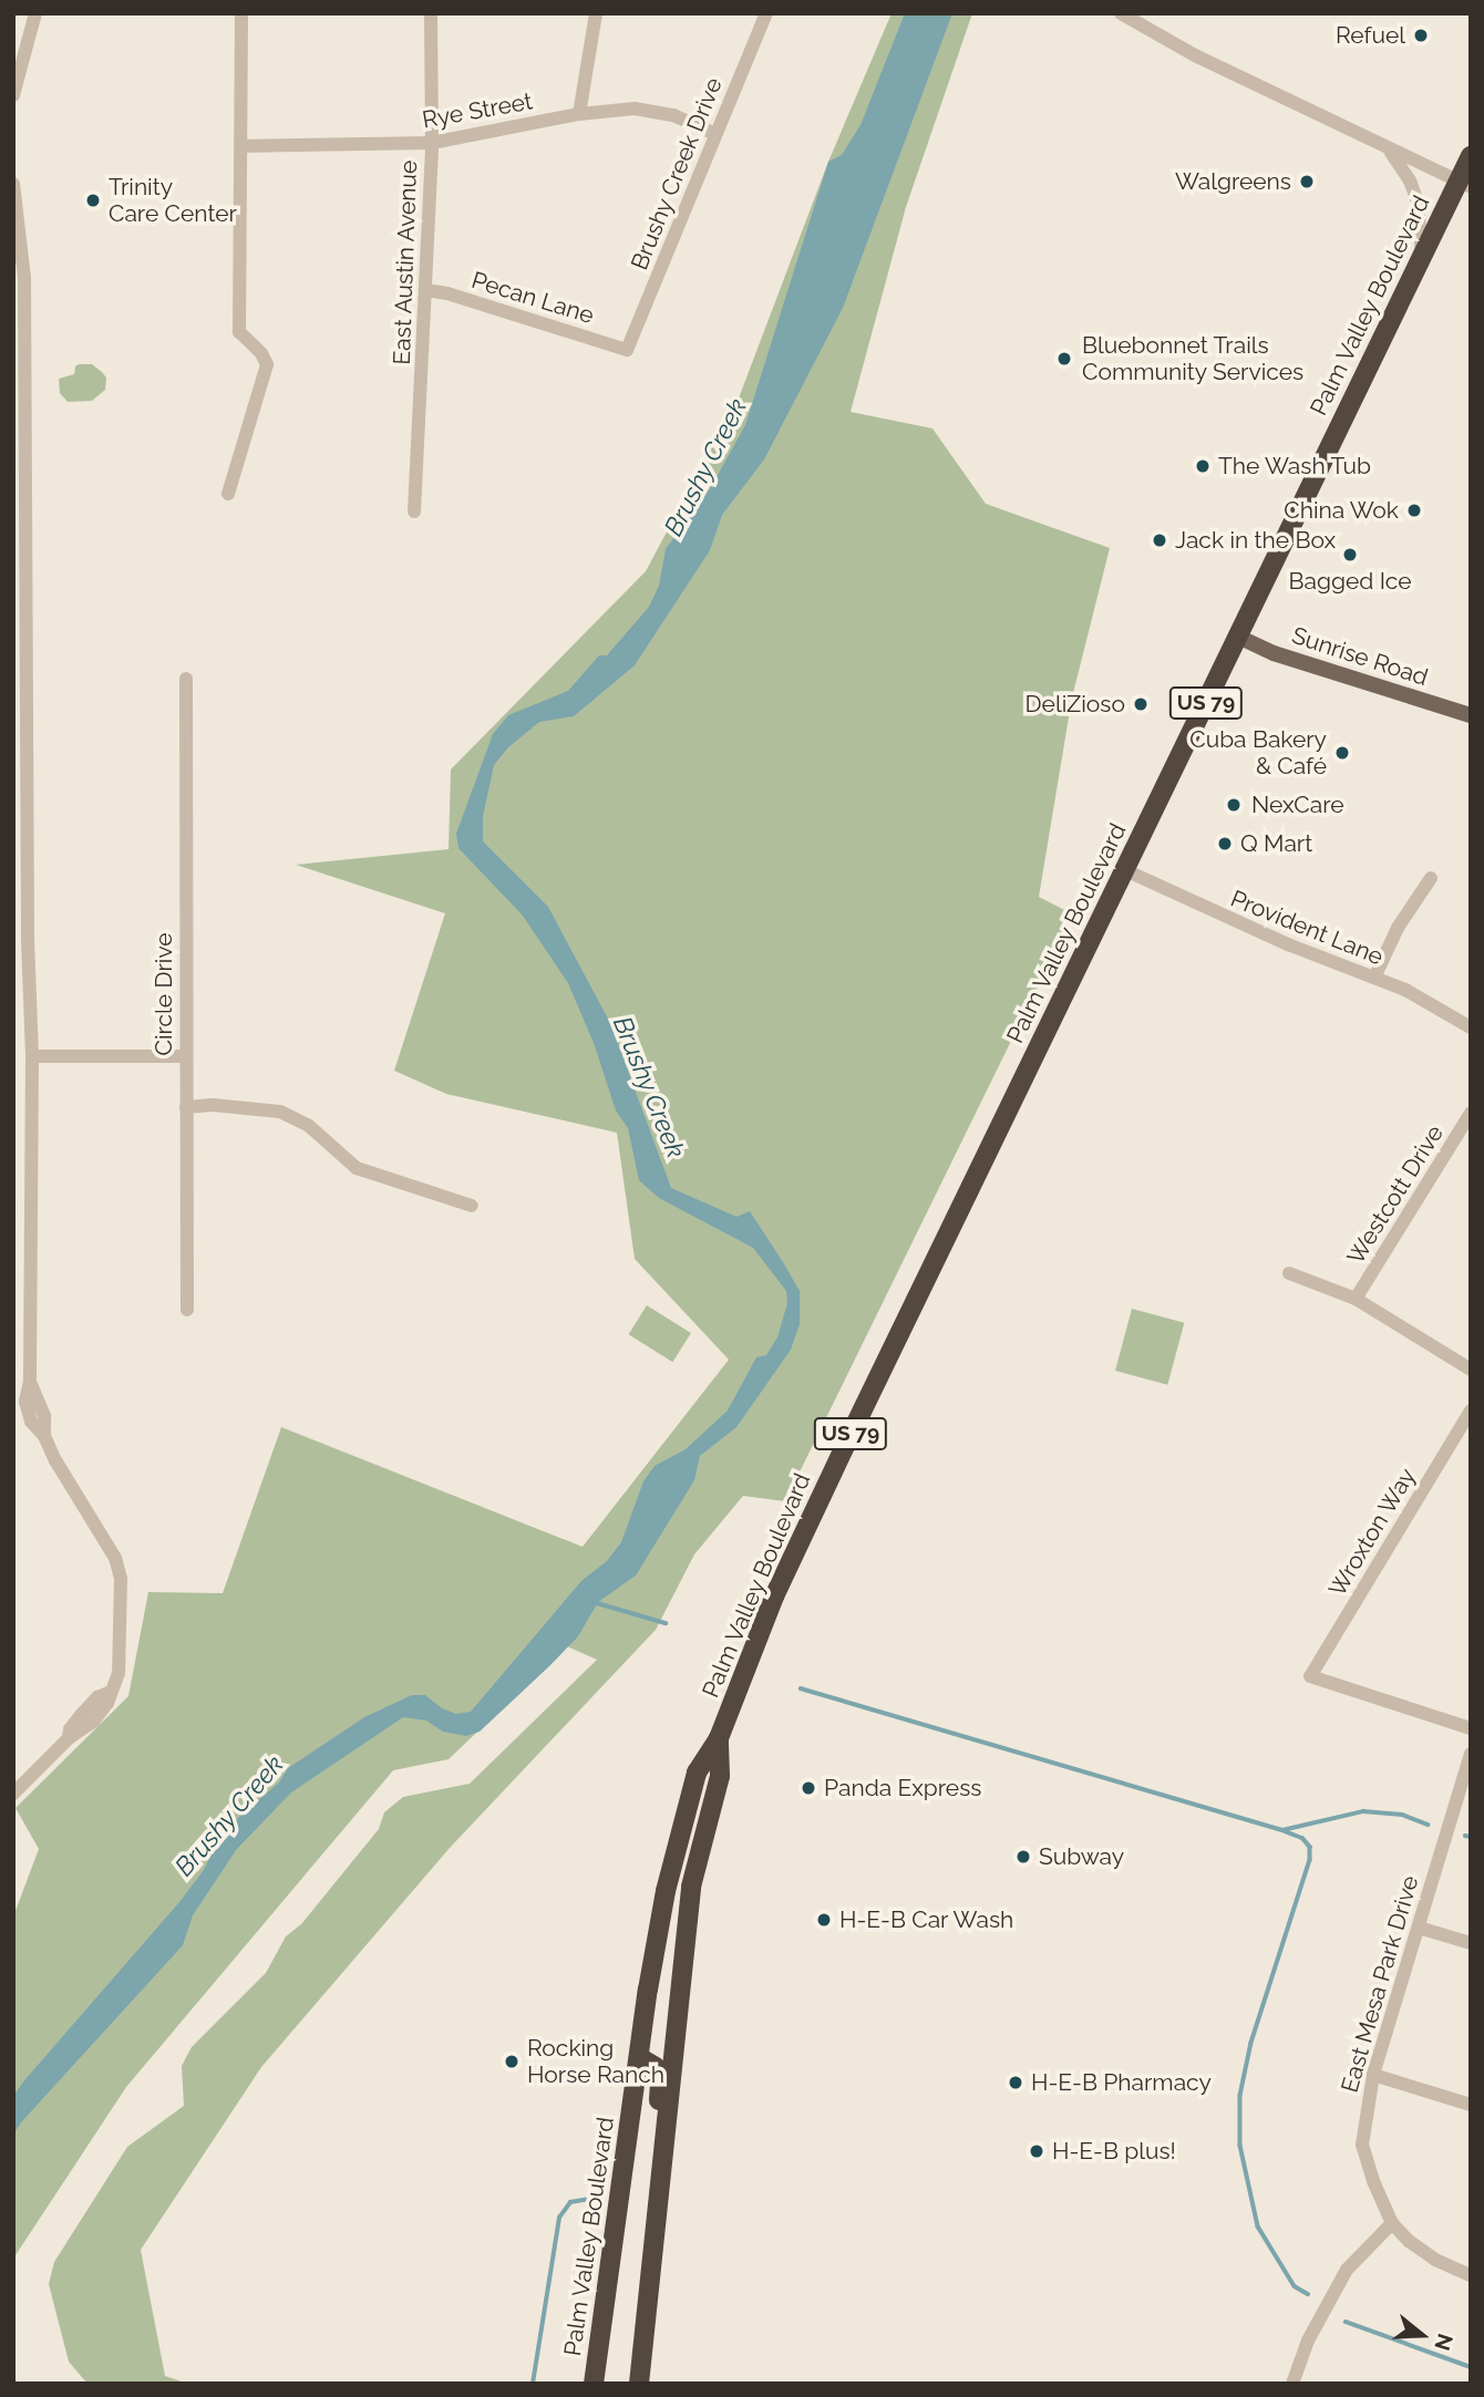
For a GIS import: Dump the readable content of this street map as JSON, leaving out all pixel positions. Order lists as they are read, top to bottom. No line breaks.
{"streets":{"highway":["Palm Valley Boulevard","US 79"],"main road":["Sunrise Road"],"street":["Rye Street","Brushy Creek Drive","East Austin Avenue","Pecan Lane","Provident Lane","Circle Drive","Westcott Drive","Wroxton Way","East Mesa Park Drive"]},"crossings":[["Rye Street","Brushy Creek Drive"],["Rye Street","East Austin Avenue"],["Brushy Creek Drive","Pecan Lane"],["East Austin Avenue","Pecan Lane"],["Palm Valley Boulevard","Sunrise Road"],["Palm Valley Boulevard","Provident Lane"]],"water":["Brushy Creek"],"places":["Refuel","Walgreens","Trinity Care Center","Bluebonnet Trails Community Services","The Wash Tub","China Wok","Jack in the Box","Bagged Ice","DeliZioso","Cuba Bakery & Café","NexCare","Q Mart","Panda Express","Subway","H-E-B Car Wash","Rocking Horse Ranch","H-E-B Pharmacy","H-E-B plus!"],"north":"right"}
